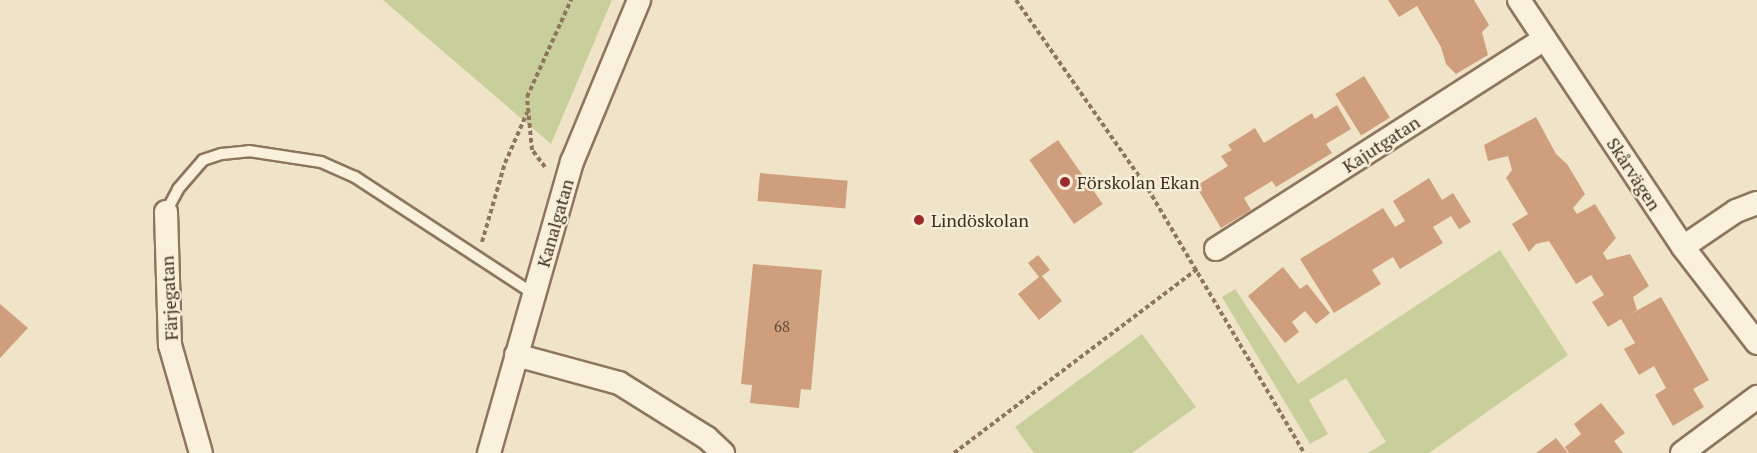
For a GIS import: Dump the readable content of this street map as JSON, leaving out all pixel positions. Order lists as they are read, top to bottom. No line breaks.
{"streets":{"street":["Kajutgatan","Skårvägen","Kanalgatan","Färjegatan"]},"crossings":[["Kajutgatan","Skårvägen"]],"places":["Förskolan Ekan","Lindöskolan"],"house_numbers":["68"]}
